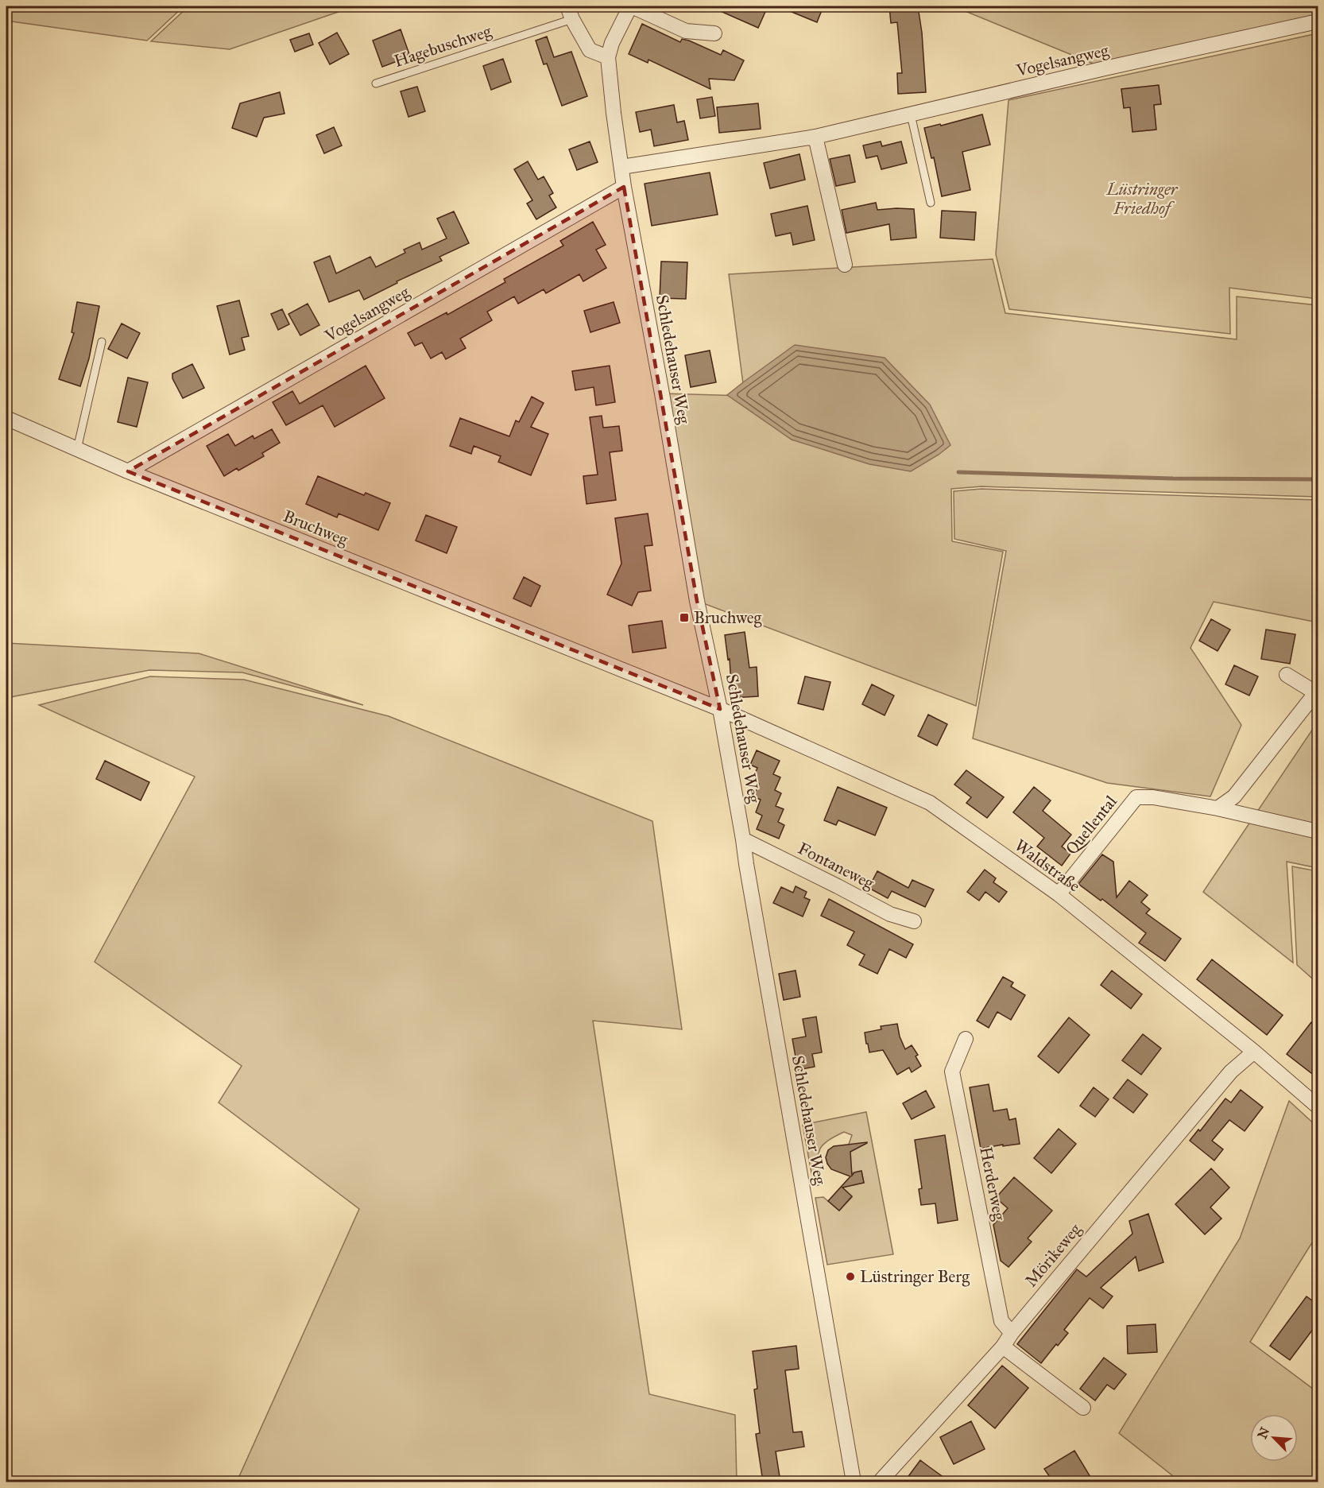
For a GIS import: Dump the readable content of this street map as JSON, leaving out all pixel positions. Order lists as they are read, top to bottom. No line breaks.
{"streets":{"street":["Vogelsangweg","Schledehauser Weg","Bruchweg","Quellental","Fontaneweg","Waldstraße","Herderweg","Mörikeweg"],"lane":["Hagebuschweg"]},"crossings":[["Vogelsangweg","Schledehauser Weg"],["Vogelsangweg","Bruchweg"],["Schledehauser Weg","Bruchweg"],["Schledehauser Weg","Fontaneweg"],["Schledehauser Weg","Waldstraße"],["Bruchweg","Waldstraße"],["Quellental","Waldstraße"],["Waldstraße","Mörikeweg"],["Herderweg","Mörikeweg"]],"parks":["Lüstringer Friedhof"],"places":{"transit":["Bruchweg"],"other":["Lüstringer Berg"]},"north":"top left"}
